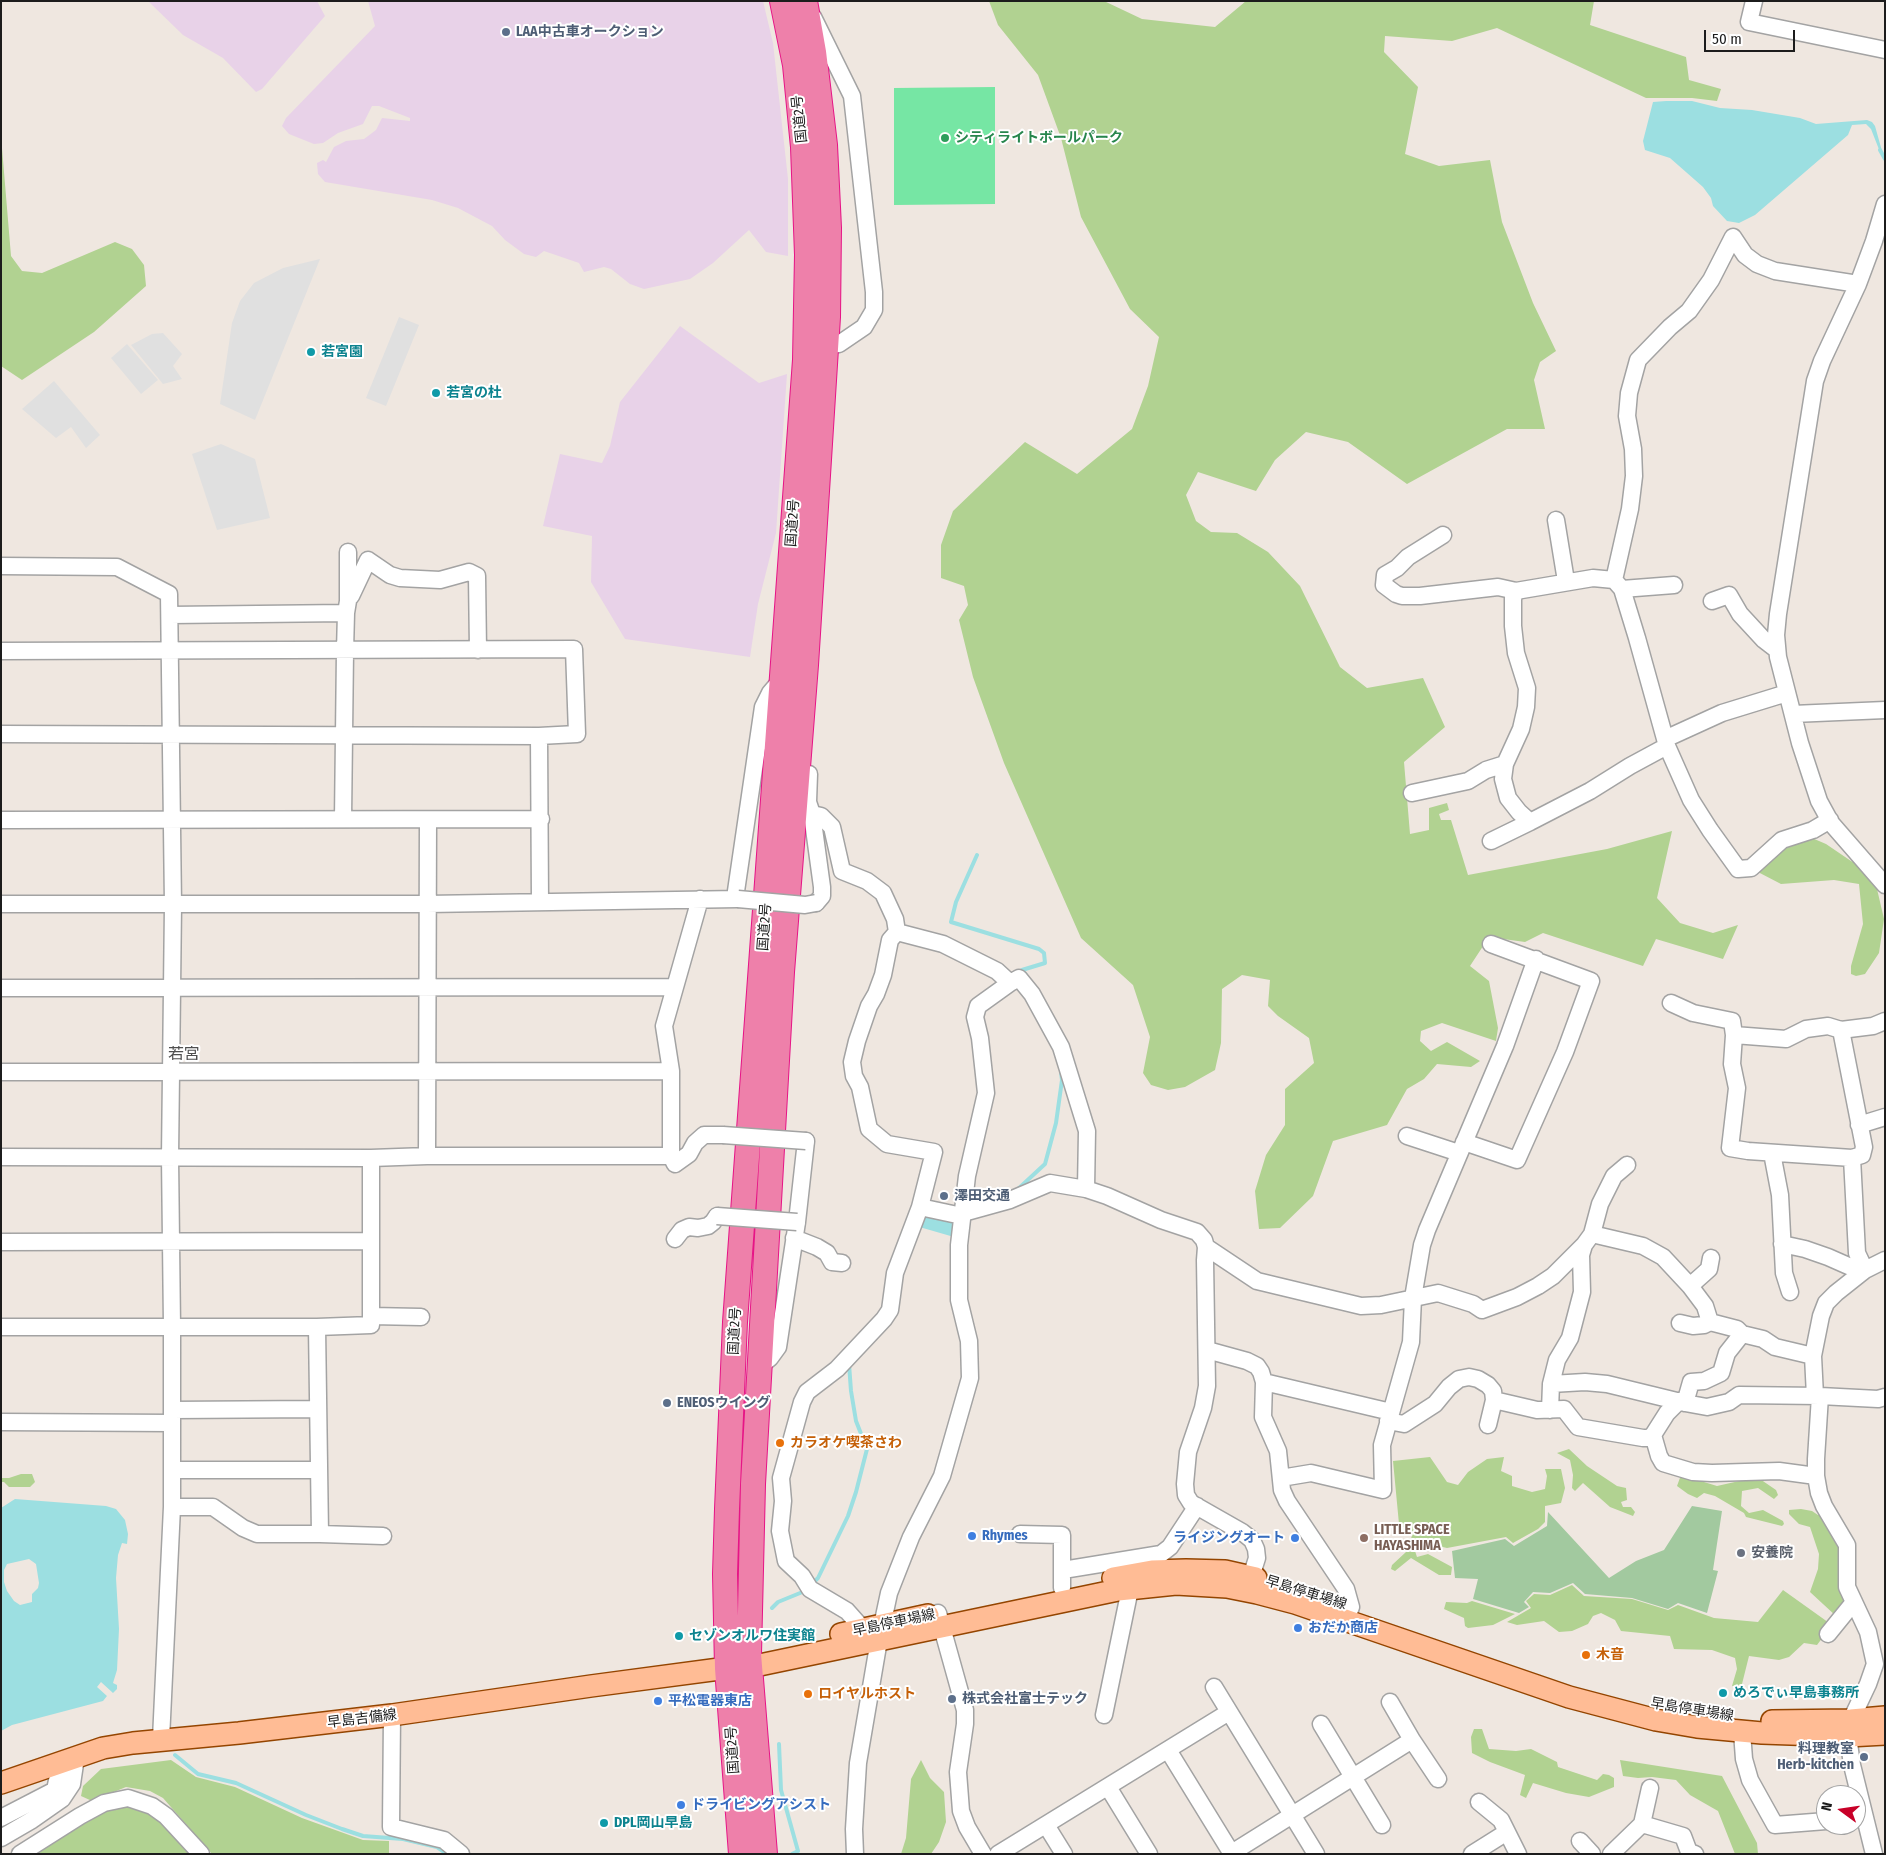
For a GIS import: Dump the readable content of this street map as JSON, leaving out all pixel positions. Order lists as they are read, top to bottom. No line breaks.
{"streets":{"highway":["国道2号"],"main road":["早島停車場線","早島吉備線"]},"crossings":[["国道2号","早島停車場線"],["国道2号","早島吉備線"],["早島停車場線","早島吉備線"]],"districts":["若宮"],"places":["LAA中古車オークション","シティライトボールパーク","若宮園","若宮の杜","澤田交通","ENEOSウイング","カラオケ喫茶さわ","Rhymes","ライジングオート","LITTLE SPACE HAYASHIMA","安養院","おだか商店","セゾンオルワ住実館","木音","めろでぃ早島事務所","ロイヤルホスト","株式会社富士テック","平松電器東店","料理教室 Herb-kitchen","ドライビングアシスト","DPL岡山早島"],"scale_bar":"50 m","north":"left"}
